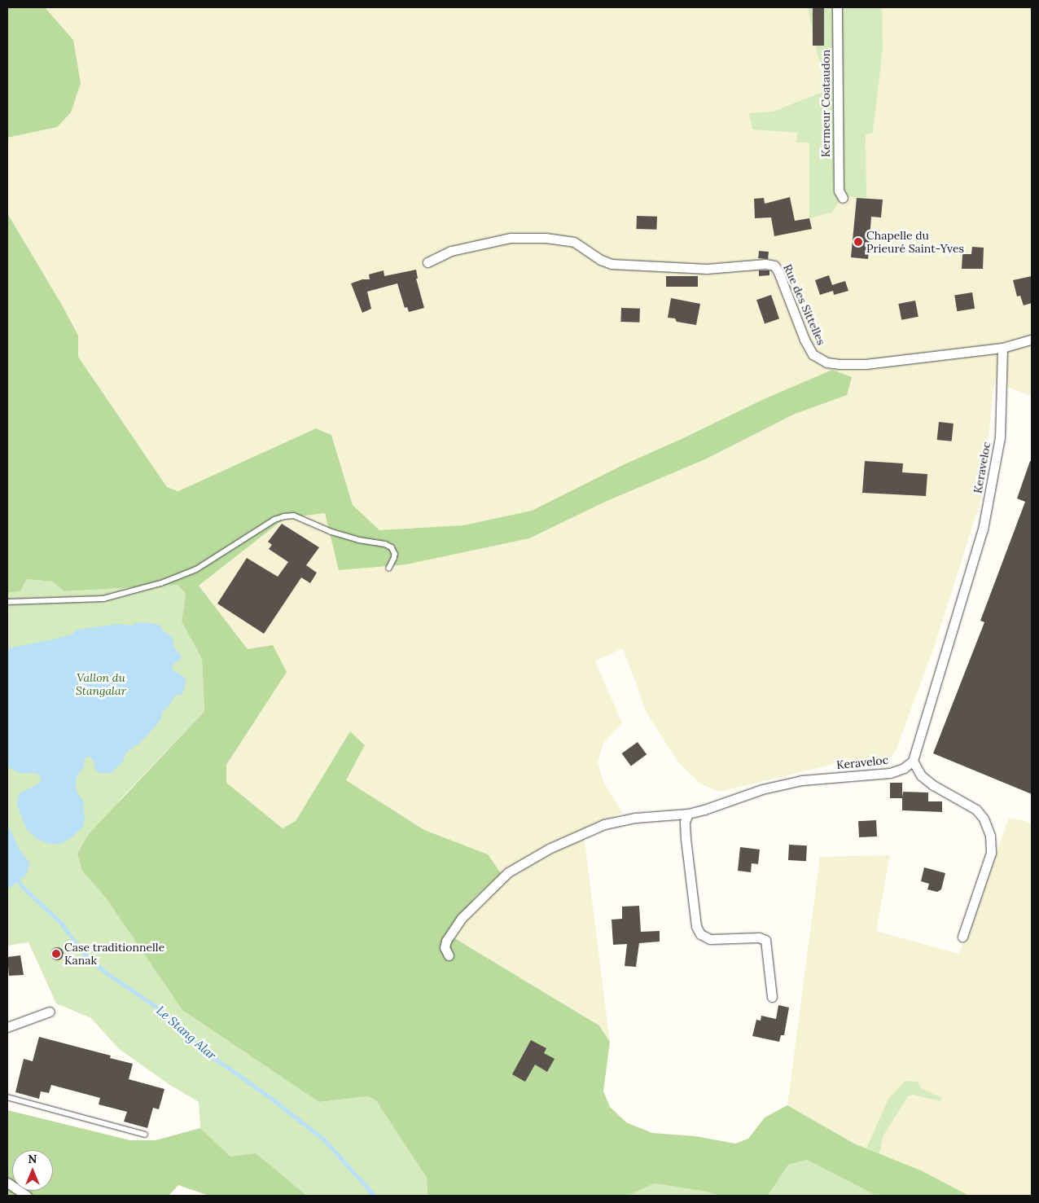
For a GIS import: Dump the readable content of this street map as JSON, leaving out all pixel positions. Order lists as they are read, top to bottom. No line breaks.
{"streets":{"street":["Kermeur Coataudon","Rue des Sittelles","Keraveloc"]},"crossings":[["Rue des Sittelles","Keraveloc"]],"water":["Le Stang Alar"],"parks":["Vallon du Stangalar"],"places":["Chapelle du Prieuré Saint-Yves","Case traditionnelle Kanak"],"north":"top"}
